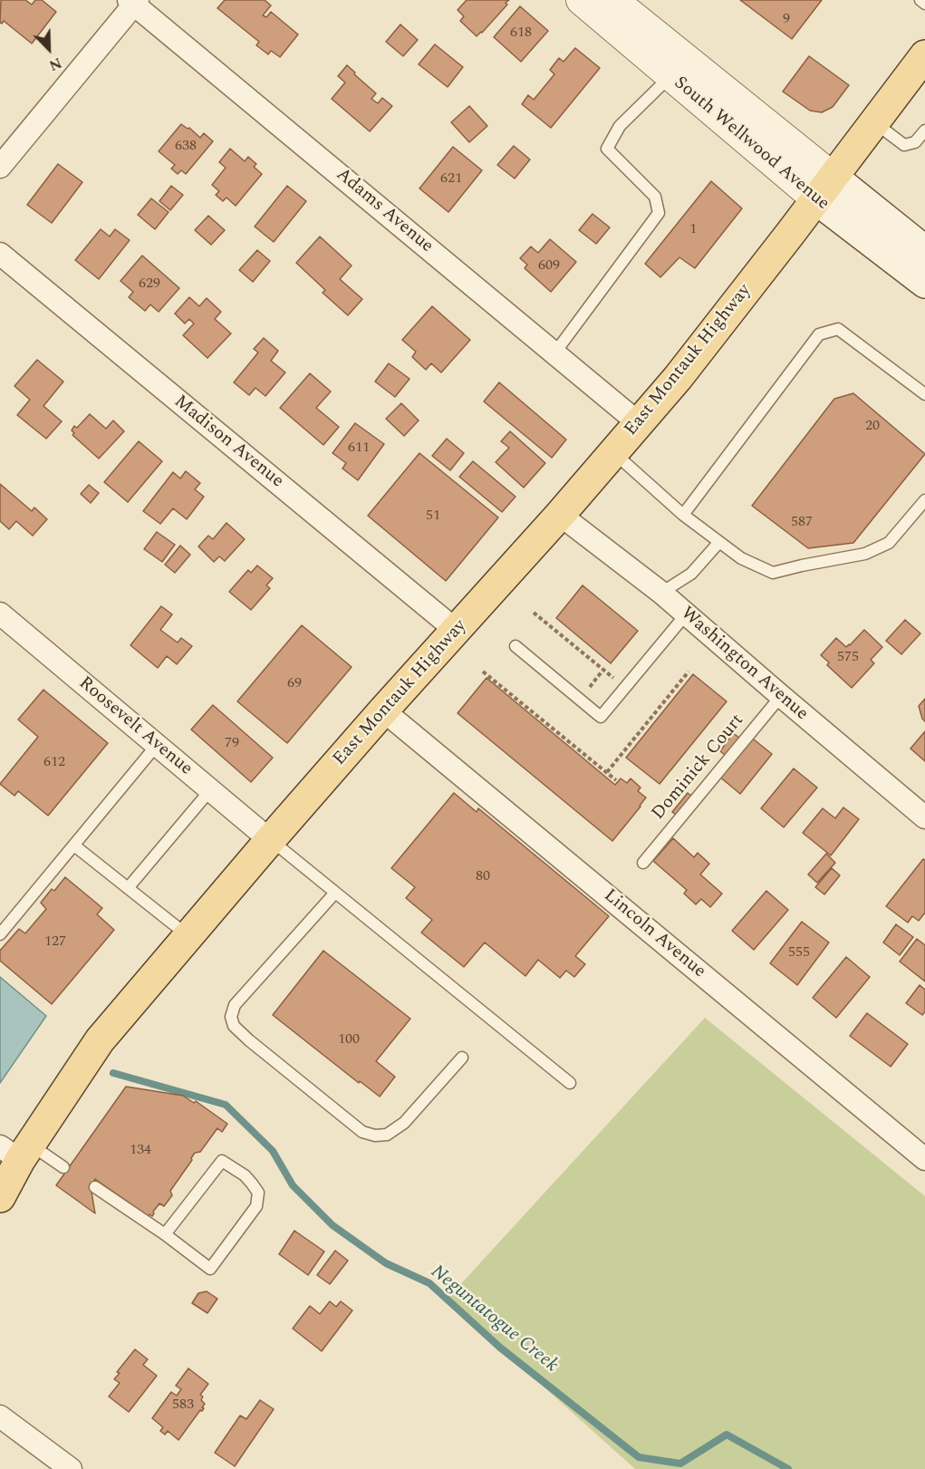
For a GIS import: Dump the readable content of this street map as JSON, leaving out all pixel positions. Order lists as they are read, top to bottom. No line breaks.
{"streets":{"main road":["South Wellwood Avenue","East Montauk Highway"],"street":["Adams Avenue","Madison Avenue","Washington Avenue","Roosevelt Avenue","Lincoln Avenue"],"lane":["Dominick Court"]},"crossings":[["South Wellwood Avenue","East Montauk Highway"],["Adams Avenue","East Montauk Highway"],["East Montauk Highway","Madison Avenue"],["East Montauk Highway","Washington Avenue"],["East Montauk Highway","Roosevelt Avenue"],["East Montauk Highway","Lincoln Avenue"],["Washington Avenue","Dominick Court"]],"water":["Neguntatogue Creek"],"house_numbers":["9","618","638","621","1","609","629","20","611","51","587","575","69","79","612","80","127","555","100","134","583"],"north":"bottom right"}
